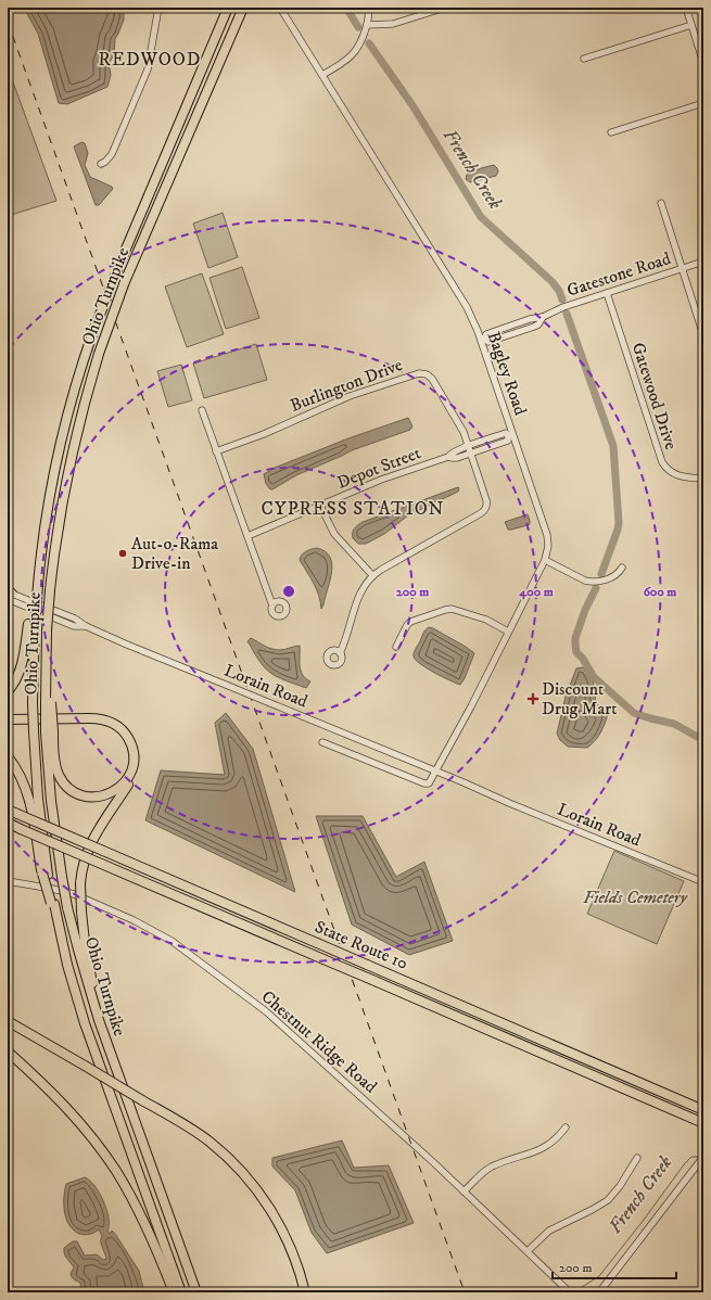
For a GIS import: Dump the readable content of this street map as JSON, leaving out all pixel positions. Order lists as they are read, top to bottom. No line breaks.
{"streets":{"highway":["Ohio Turnpike","State Route 10"],"street":["Gatestone Road","Bagley Road","Burlington Drive","Gatewood Drive","Depot Street","Lorain Road","Chestnut Ridge Road"]},"crossings":[["Gatestone Road","Bagley Road"],["Gatestone Road","Gatewood Drive"],["Bagley Road","Depot Street"],["Bagley Road","Lorain Road"],["Burlington Drive","Depot Street"]],"districts":["REDWOOD","CYPRESS STATION"],"water":["French Creek"],"parks":["Fields Cemetery"],"places":{"other":["Aut-o-Rama Drive-in"],"health":["Discount Drug Mart"]},"scale_bar":"200 m","rings":["200 m","400 m","600 m"]}
